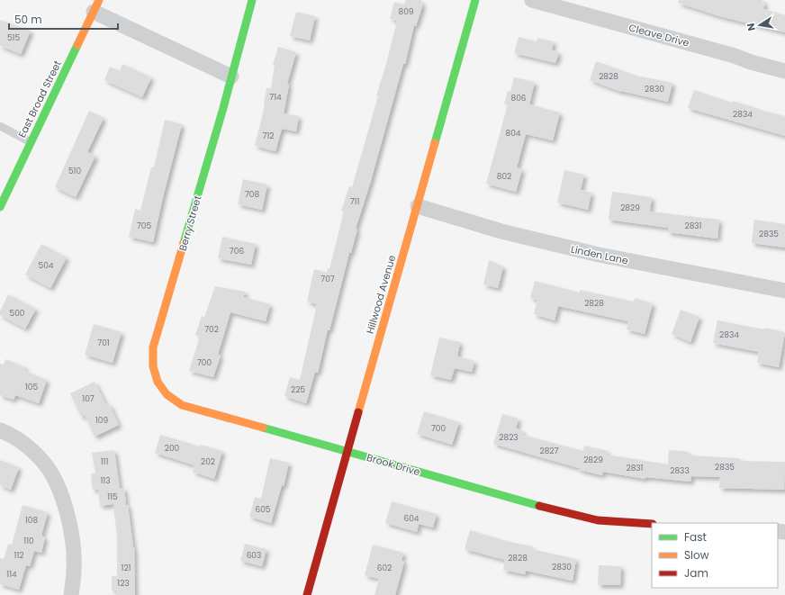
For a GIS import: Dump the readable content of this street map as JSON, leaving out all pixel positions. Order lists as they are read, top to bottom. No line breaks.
{"streets":{"street":["Cleave Drive","East Broad Street","Berry Street","Linden Lane","Hillwood Avenue","Brook Drive"]},"crossings":[["Berry Street","Brook Drive"],["Linden Lane","Hillwood Avenue"],["Hillwood Avenue","Brook Drive"]],"house_numbers":["809","515","2828","2830","714","806","2834","804","712","510","802","708","711","2829","705","2831","2835","706","504","707","2828","500","702","2834","701","700","105","225","107","109","700","2823","200","2827","2829","111","202","2835","2831","2833","113","115","605","604","108","110","112","603","2828","2830","121","602","114","123"],"legend":["Fast","Slow","Jam"],"scale_bar":"50 m","north":"left"}
